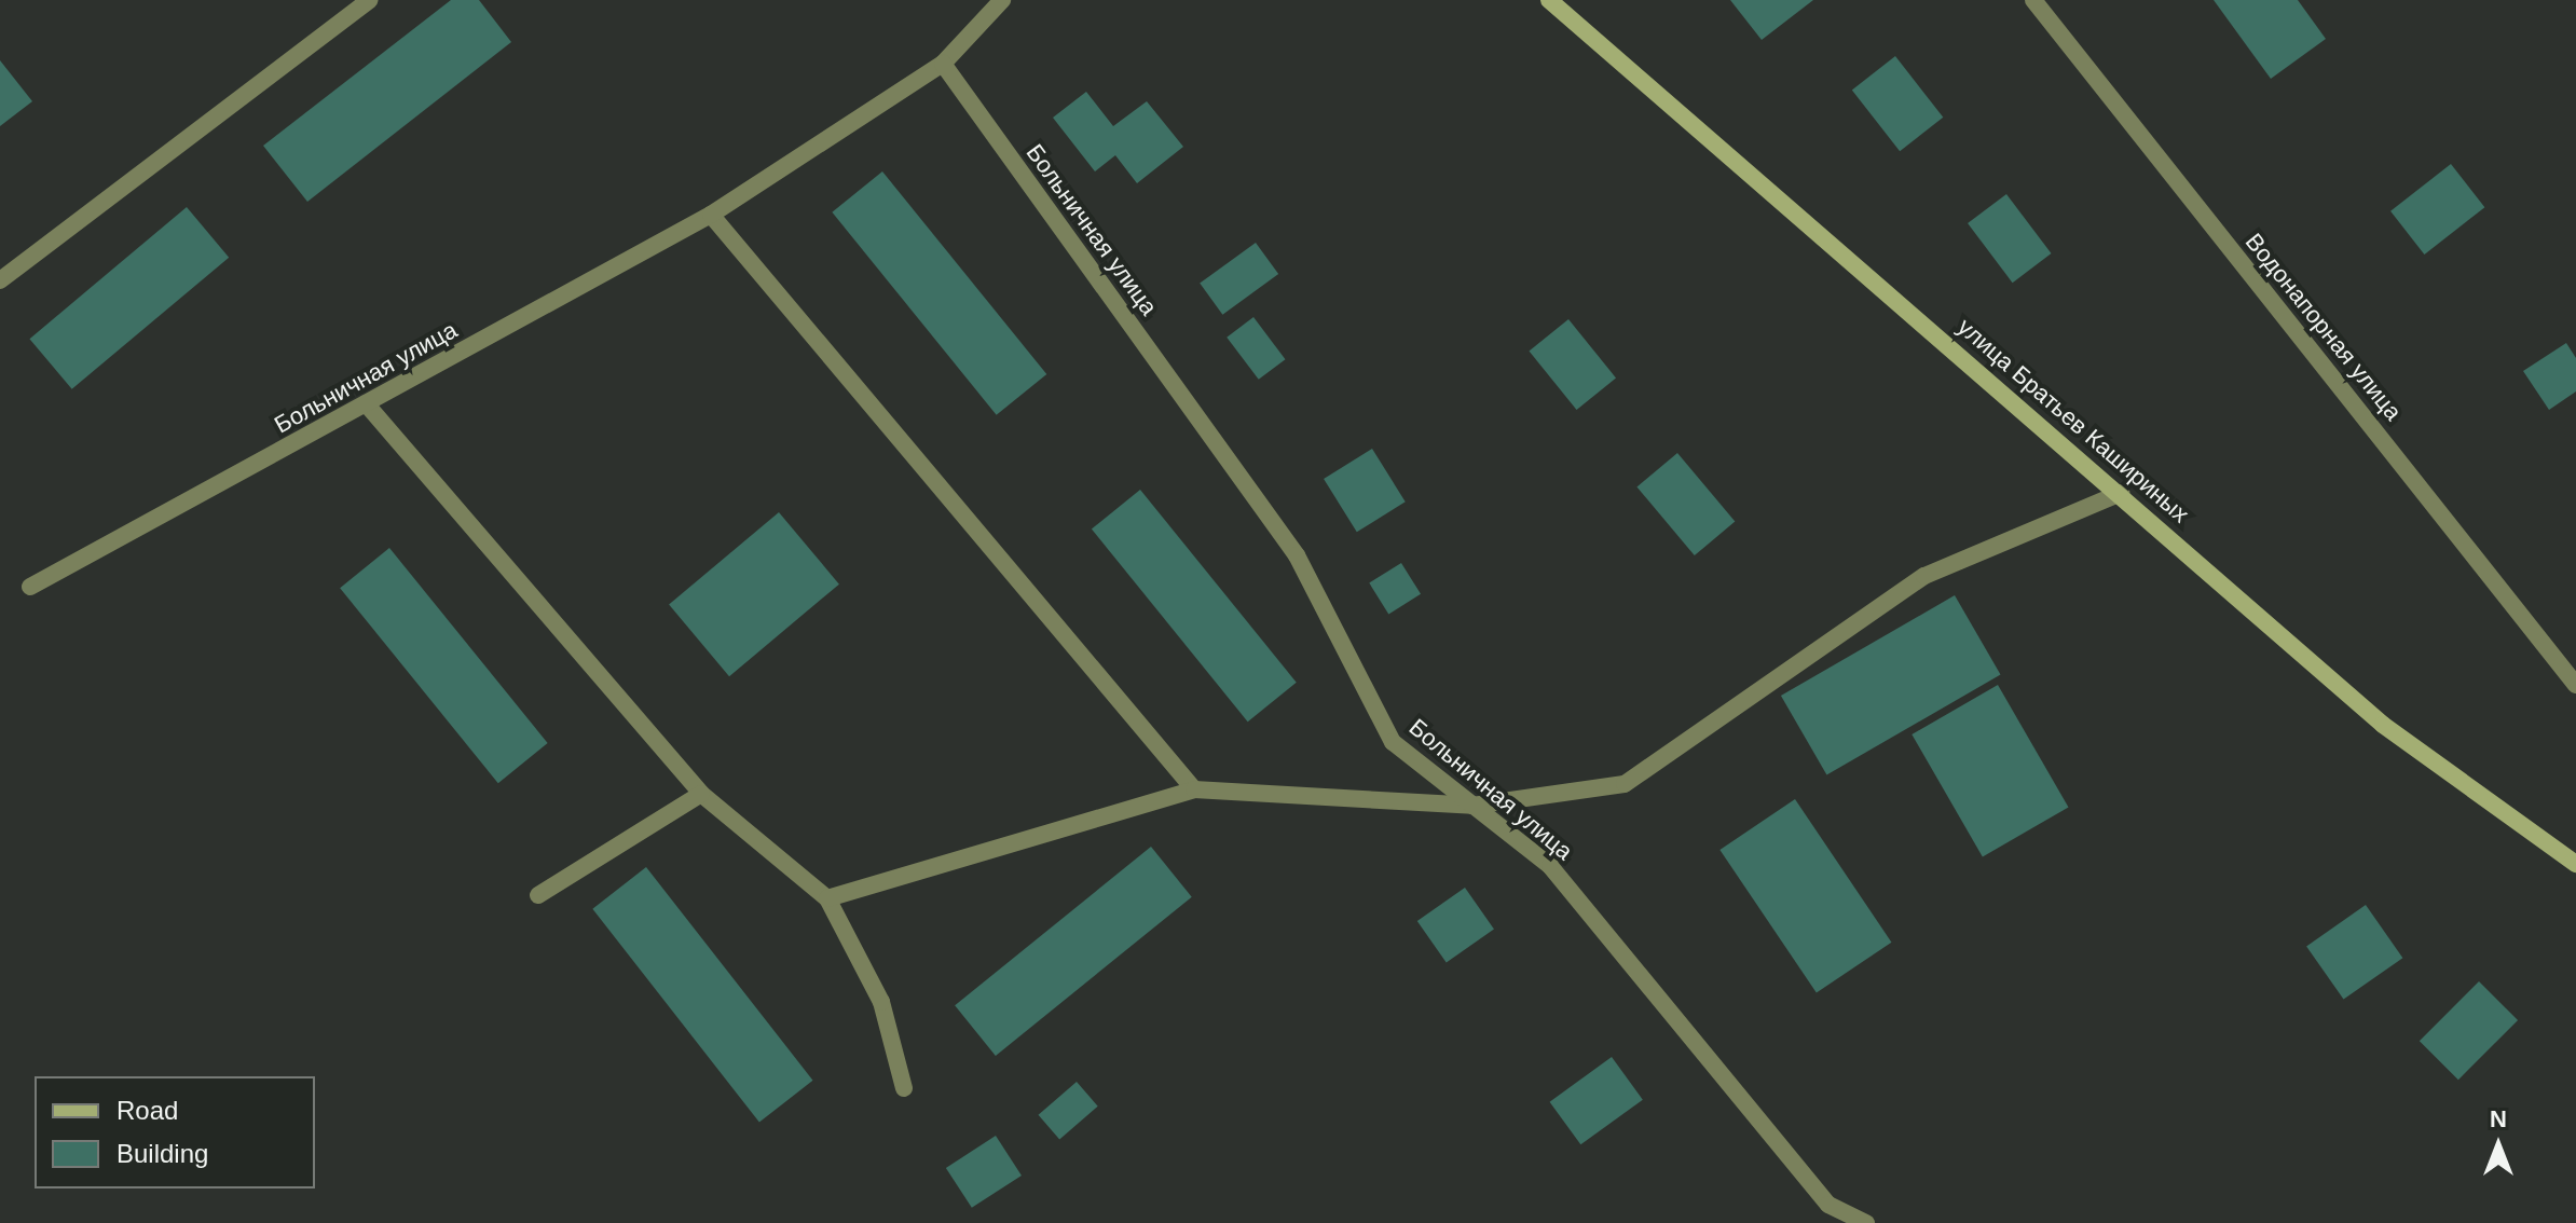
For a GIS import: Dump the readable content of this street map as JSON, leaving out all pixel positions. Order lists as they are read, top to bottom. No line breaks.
{"streets":{"main road":["улица Братьев Кашириных"],"street":["Больничная улица","Водонапорная улица"]},"legend":["Road","Building"],"north":"top"}
